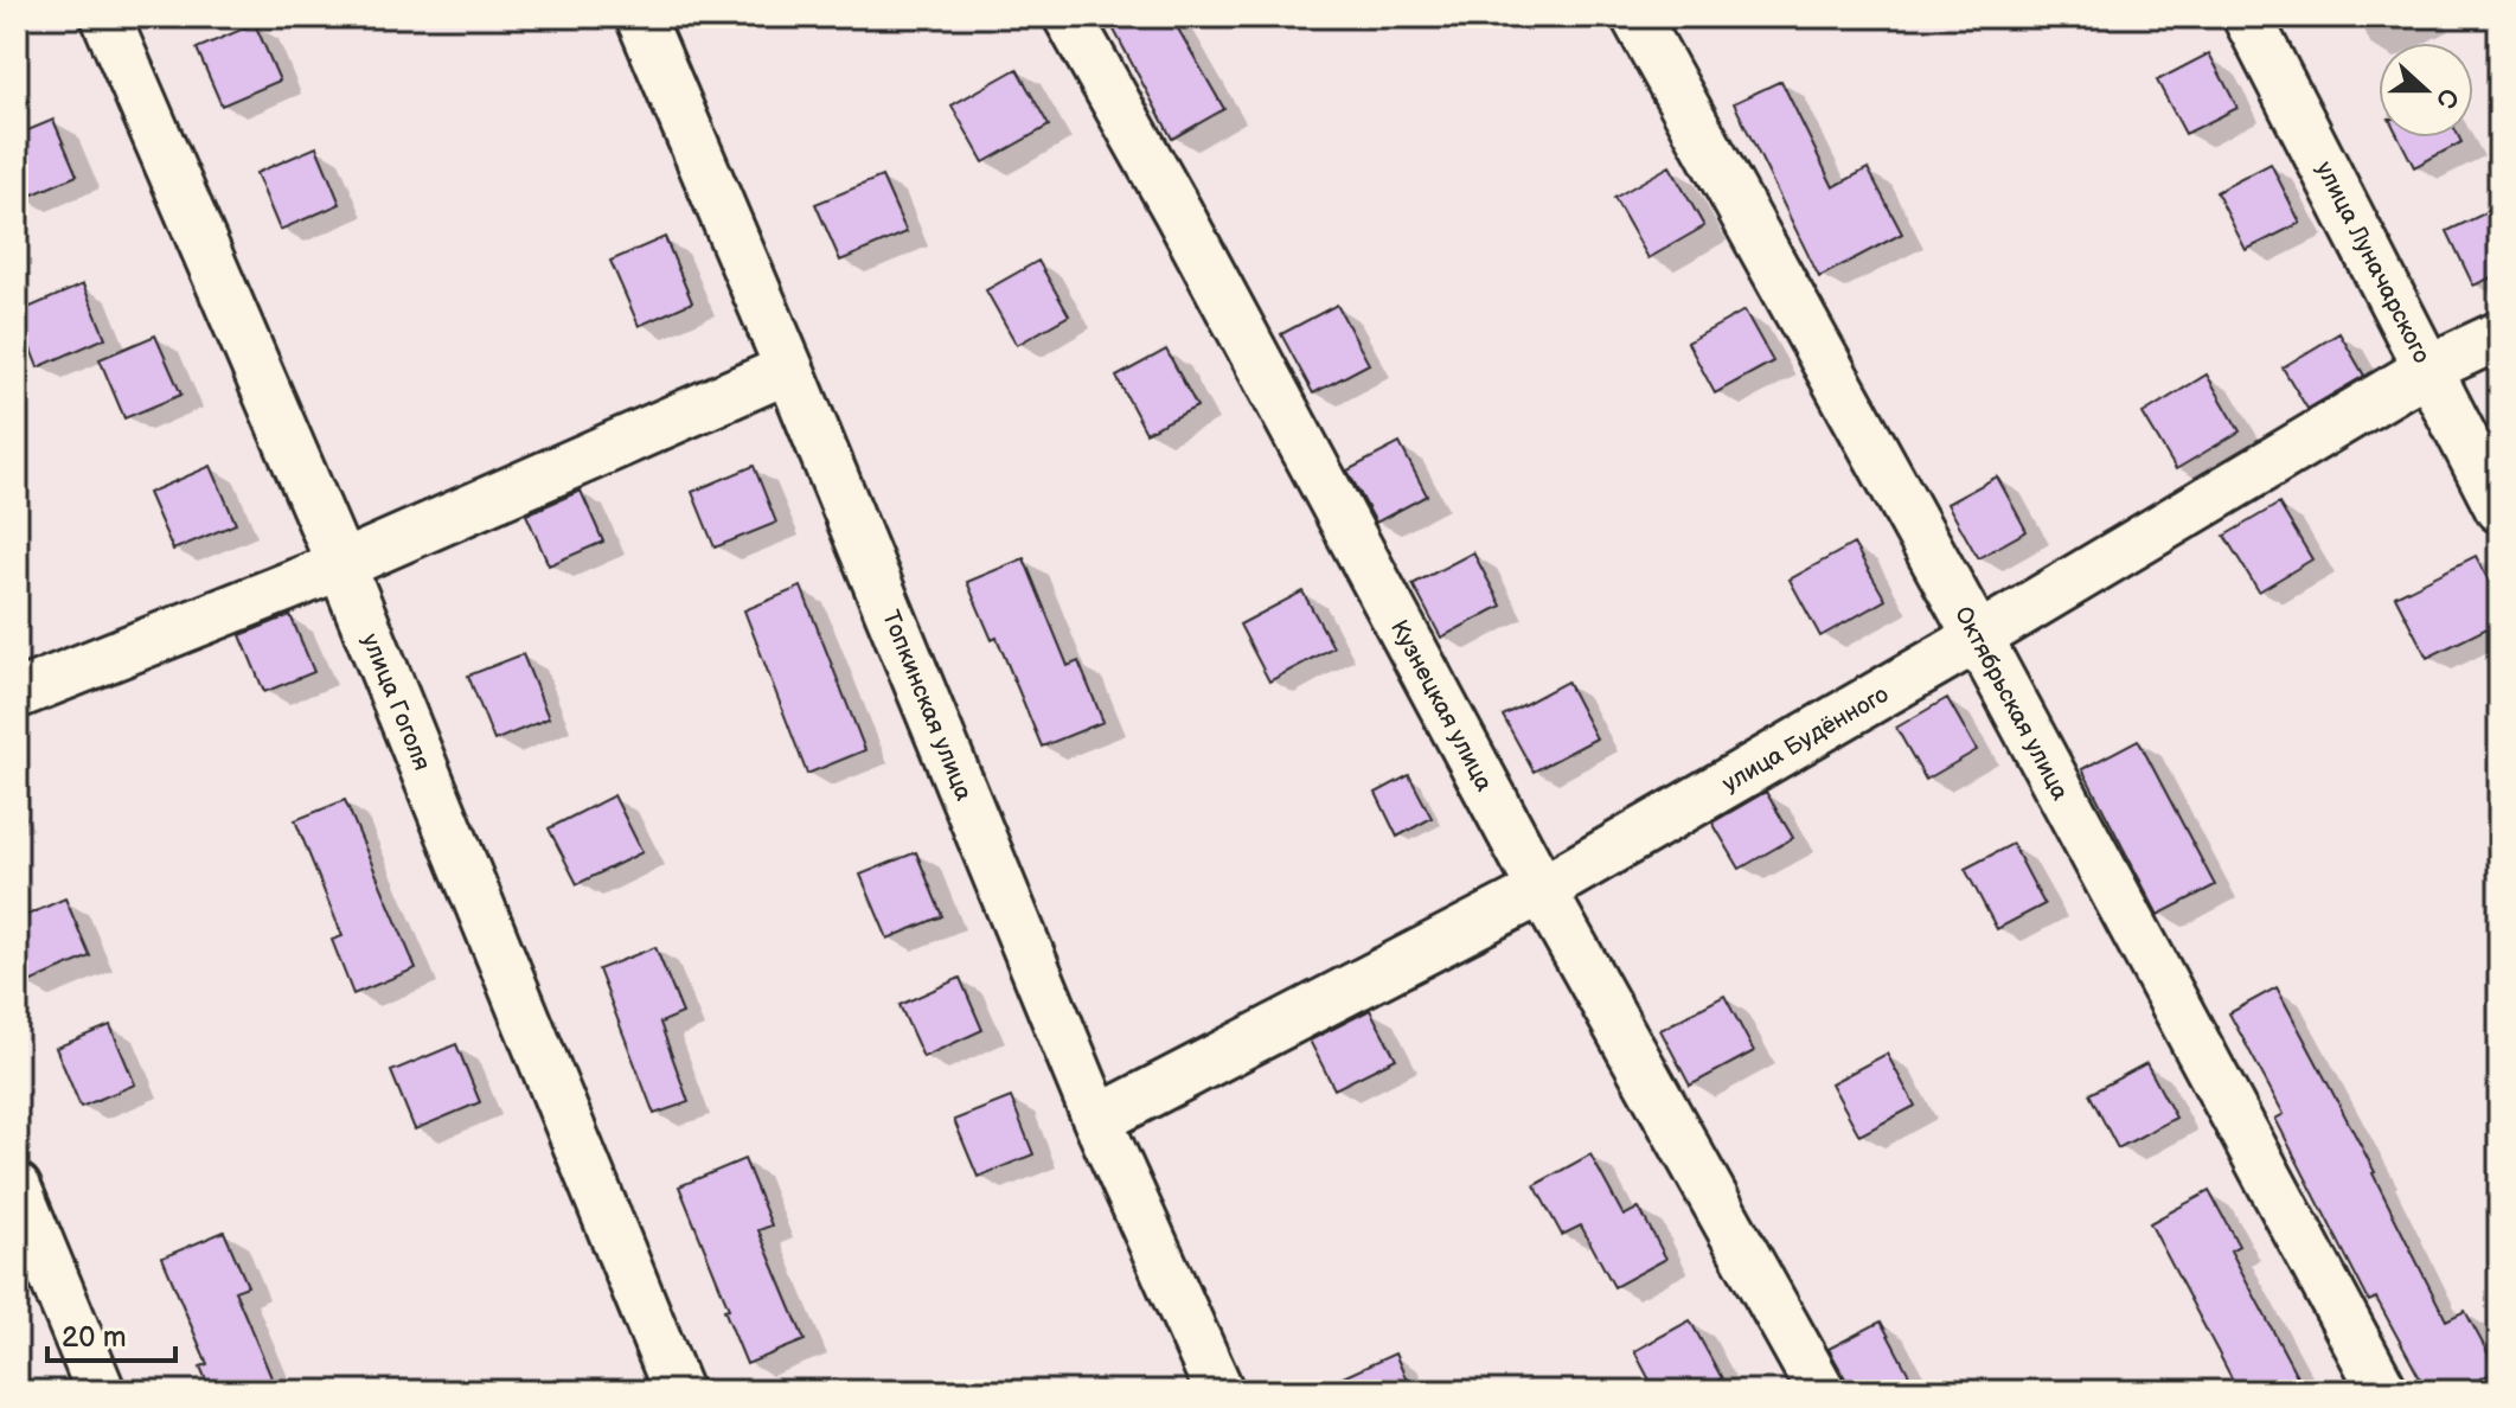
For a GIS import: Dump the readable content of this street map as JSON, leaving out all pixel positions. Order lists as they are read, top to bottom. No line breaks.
{"streets":{"street":["улица Луначарского","улица Гоголя","Октябрьская улица","Топкинская улица","Кузнецкая улица","улица Будённого"]},"crossings":[["улица Луначарского","улица Будённого"],["Октябрьская улица","улица Будённого"],["Топкинская улица","улица Будённого"],["Кузнецкая улица","улица Будённого"]],"scale_bar":"20 m","north":"right"}
